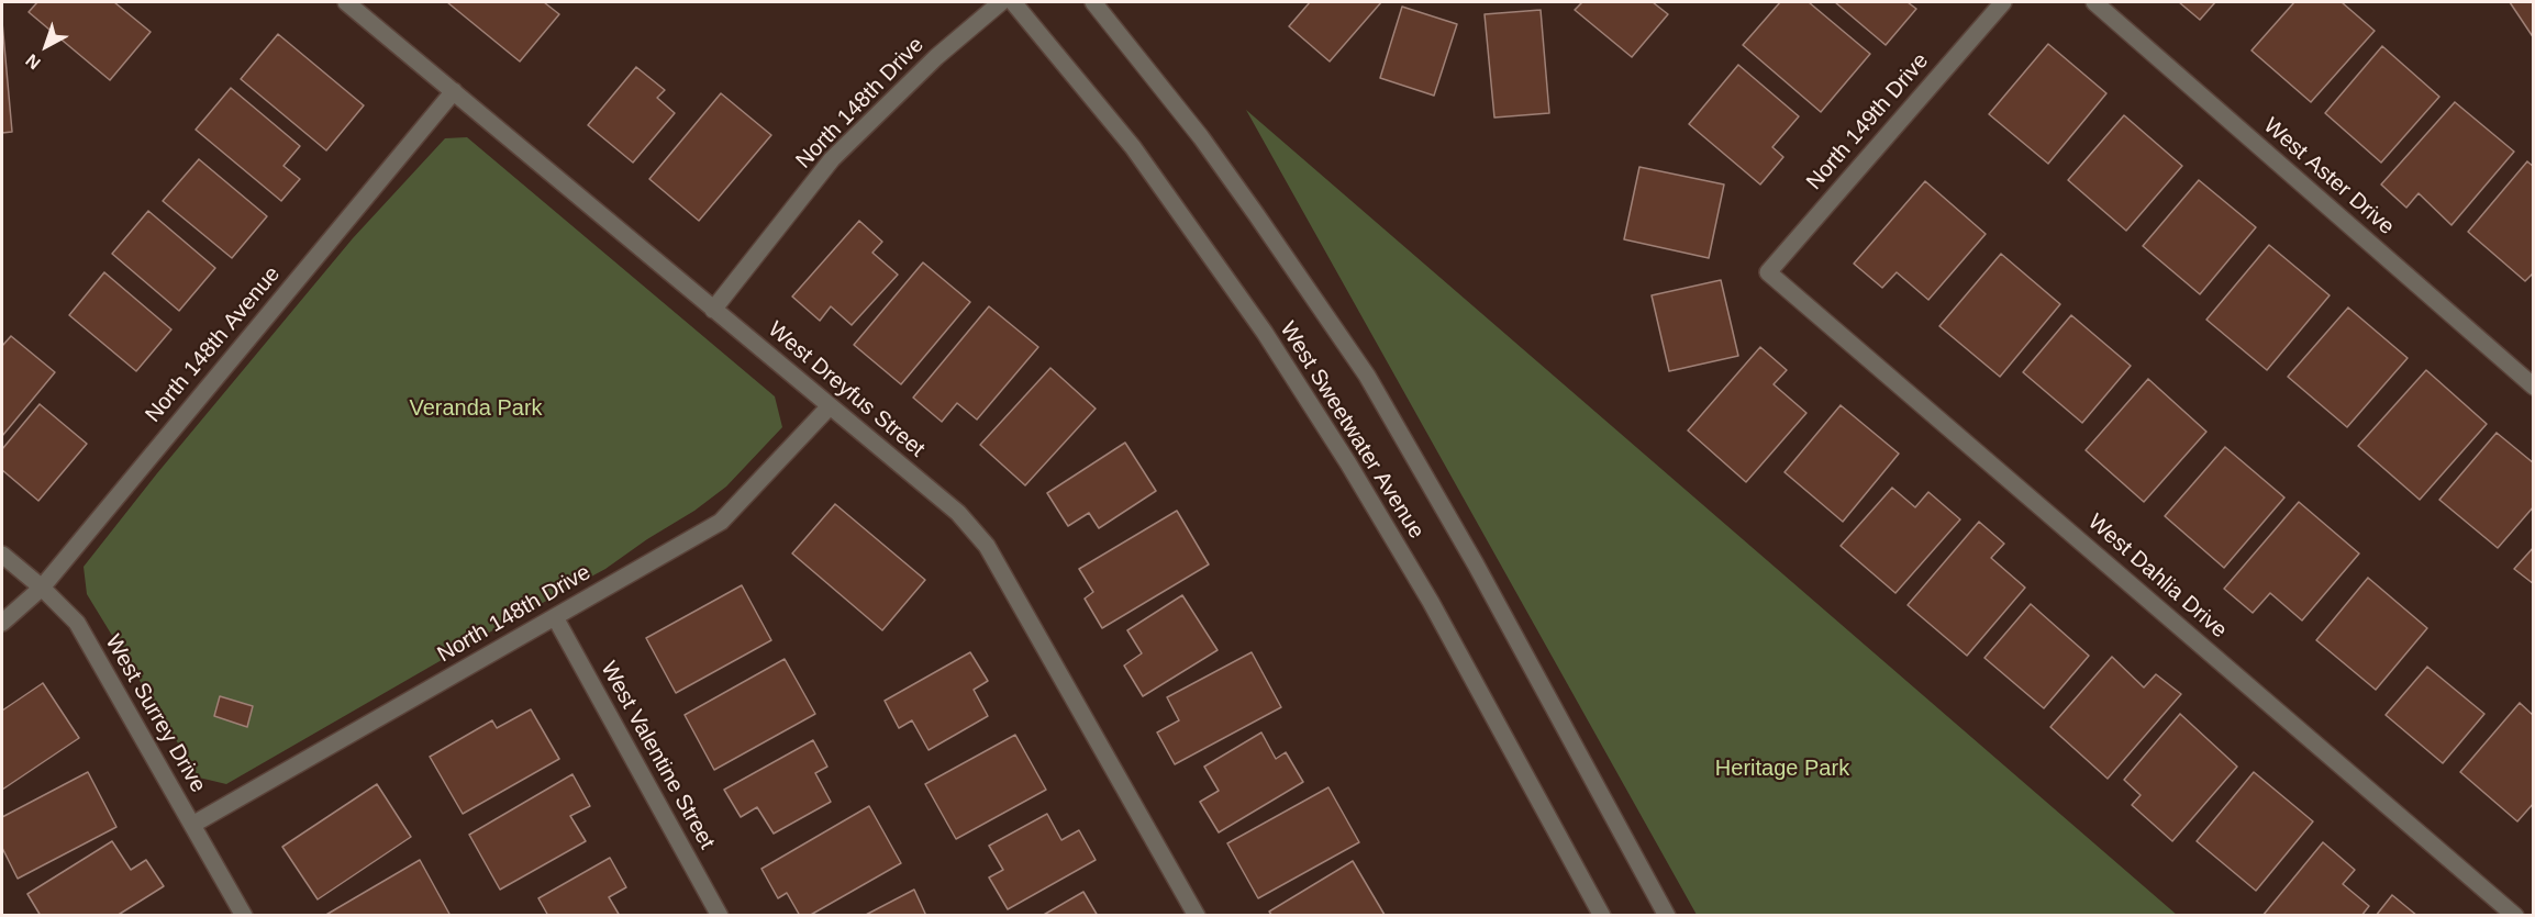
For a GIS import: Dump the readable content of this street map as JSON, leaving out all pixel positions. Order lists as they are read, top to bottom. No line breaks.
{"streets":{"street":["North 148th Drive","North 149th Drive","West Aster Drive","North 148th Avenue","West Dreyfus Street","West Sweetwater Avenue","West Dahlia Drive","West Surrey Drive","West Valentine Street"]},"crossings":[["North 148th Drive","West Dreyfus Street"],["North 148th Drive","West Surrey Drive"],["North 148th Drive","West Valentine Street"],["North 149th Drive","West Dahlia Drive"],["North 148th Avenue","West Dreyfus Street"],["North 148th Avenue","West Surrey Drive"]],"parks":["Veranda Park","Heritage Park"],"north":"bottom left"}
